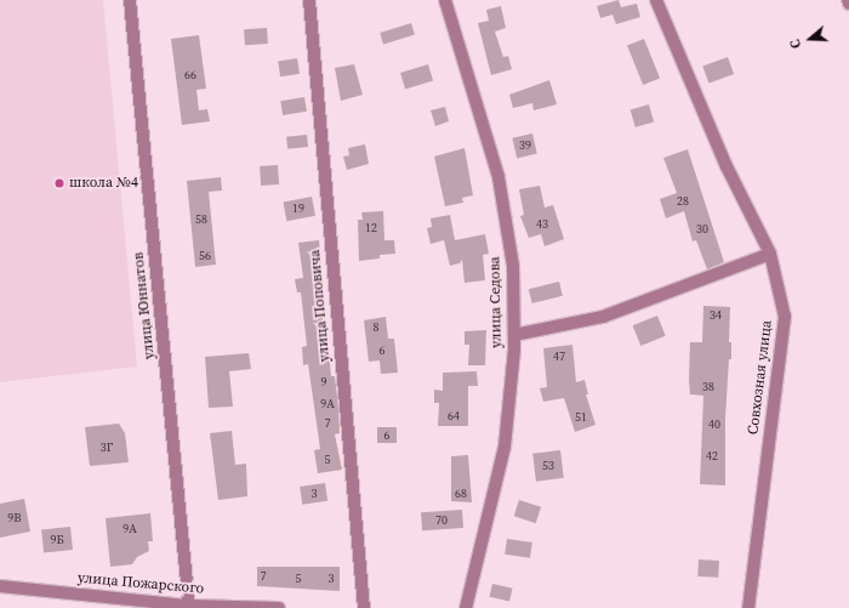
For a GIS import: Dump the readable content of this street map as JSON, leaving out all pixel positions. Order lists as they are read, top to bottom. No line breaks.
{"streets":{"street":["улица Седова","улица Юннатов","улица Поповича","Совхозная улица","улица Пожарского"]},"crossings":[["улица Юннатов","улица Пожарского"]],"places":["школа №4"],"house_numbers":["66","39","28","19","58","43","12","30","56","34","8","6","47","9","38","9А","64","51","7","40","6","3Г","42","5","53","3","68","9В","70","9А","9Б","7","5","3"],"north":"left"}
